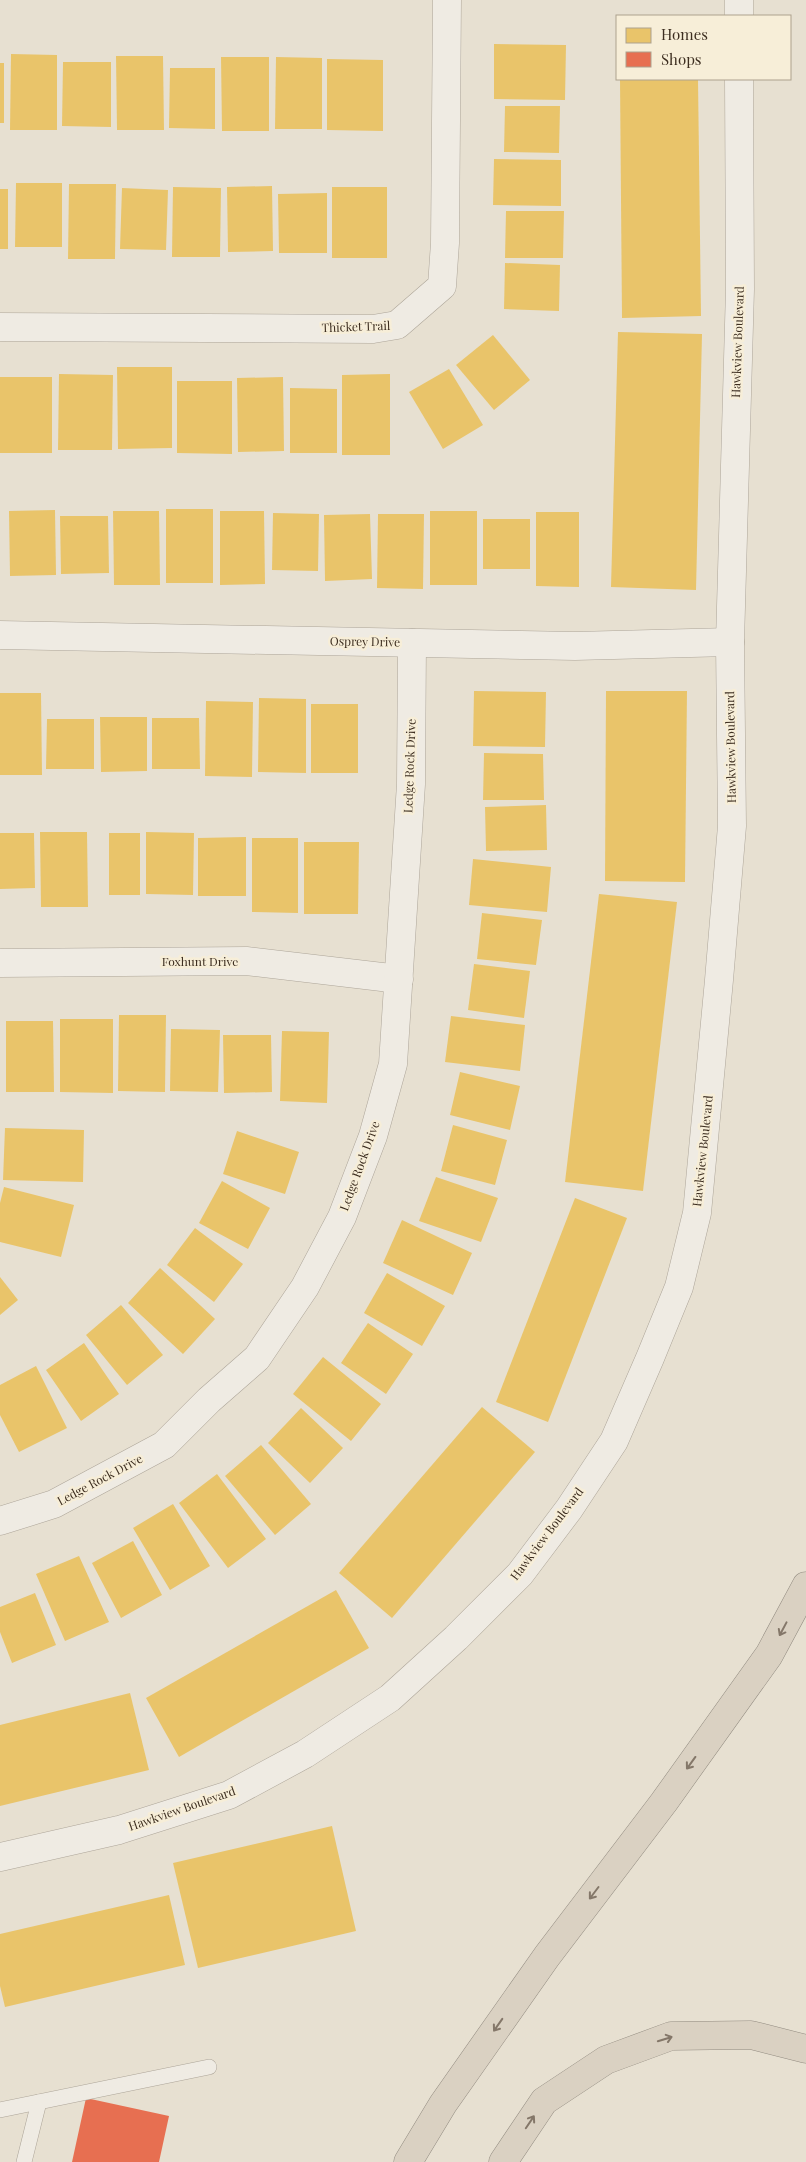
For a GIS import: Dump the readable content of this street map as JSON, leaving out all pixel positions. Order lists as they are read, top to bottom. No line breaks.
{"streets":{"street":["Thicket Trail","Hawkview Boulevard","Osprey Drive","Ledge Rock Drive","Foxhunt Drive"]},"crossings":[["Hawkview Boulevard","Osprey Drive"],["Osprey Drive","Ledge Rock Drive"],["Ledge Rock Drive","Foxhunt Drive"]],"legend":["Homes","Shops"]}
